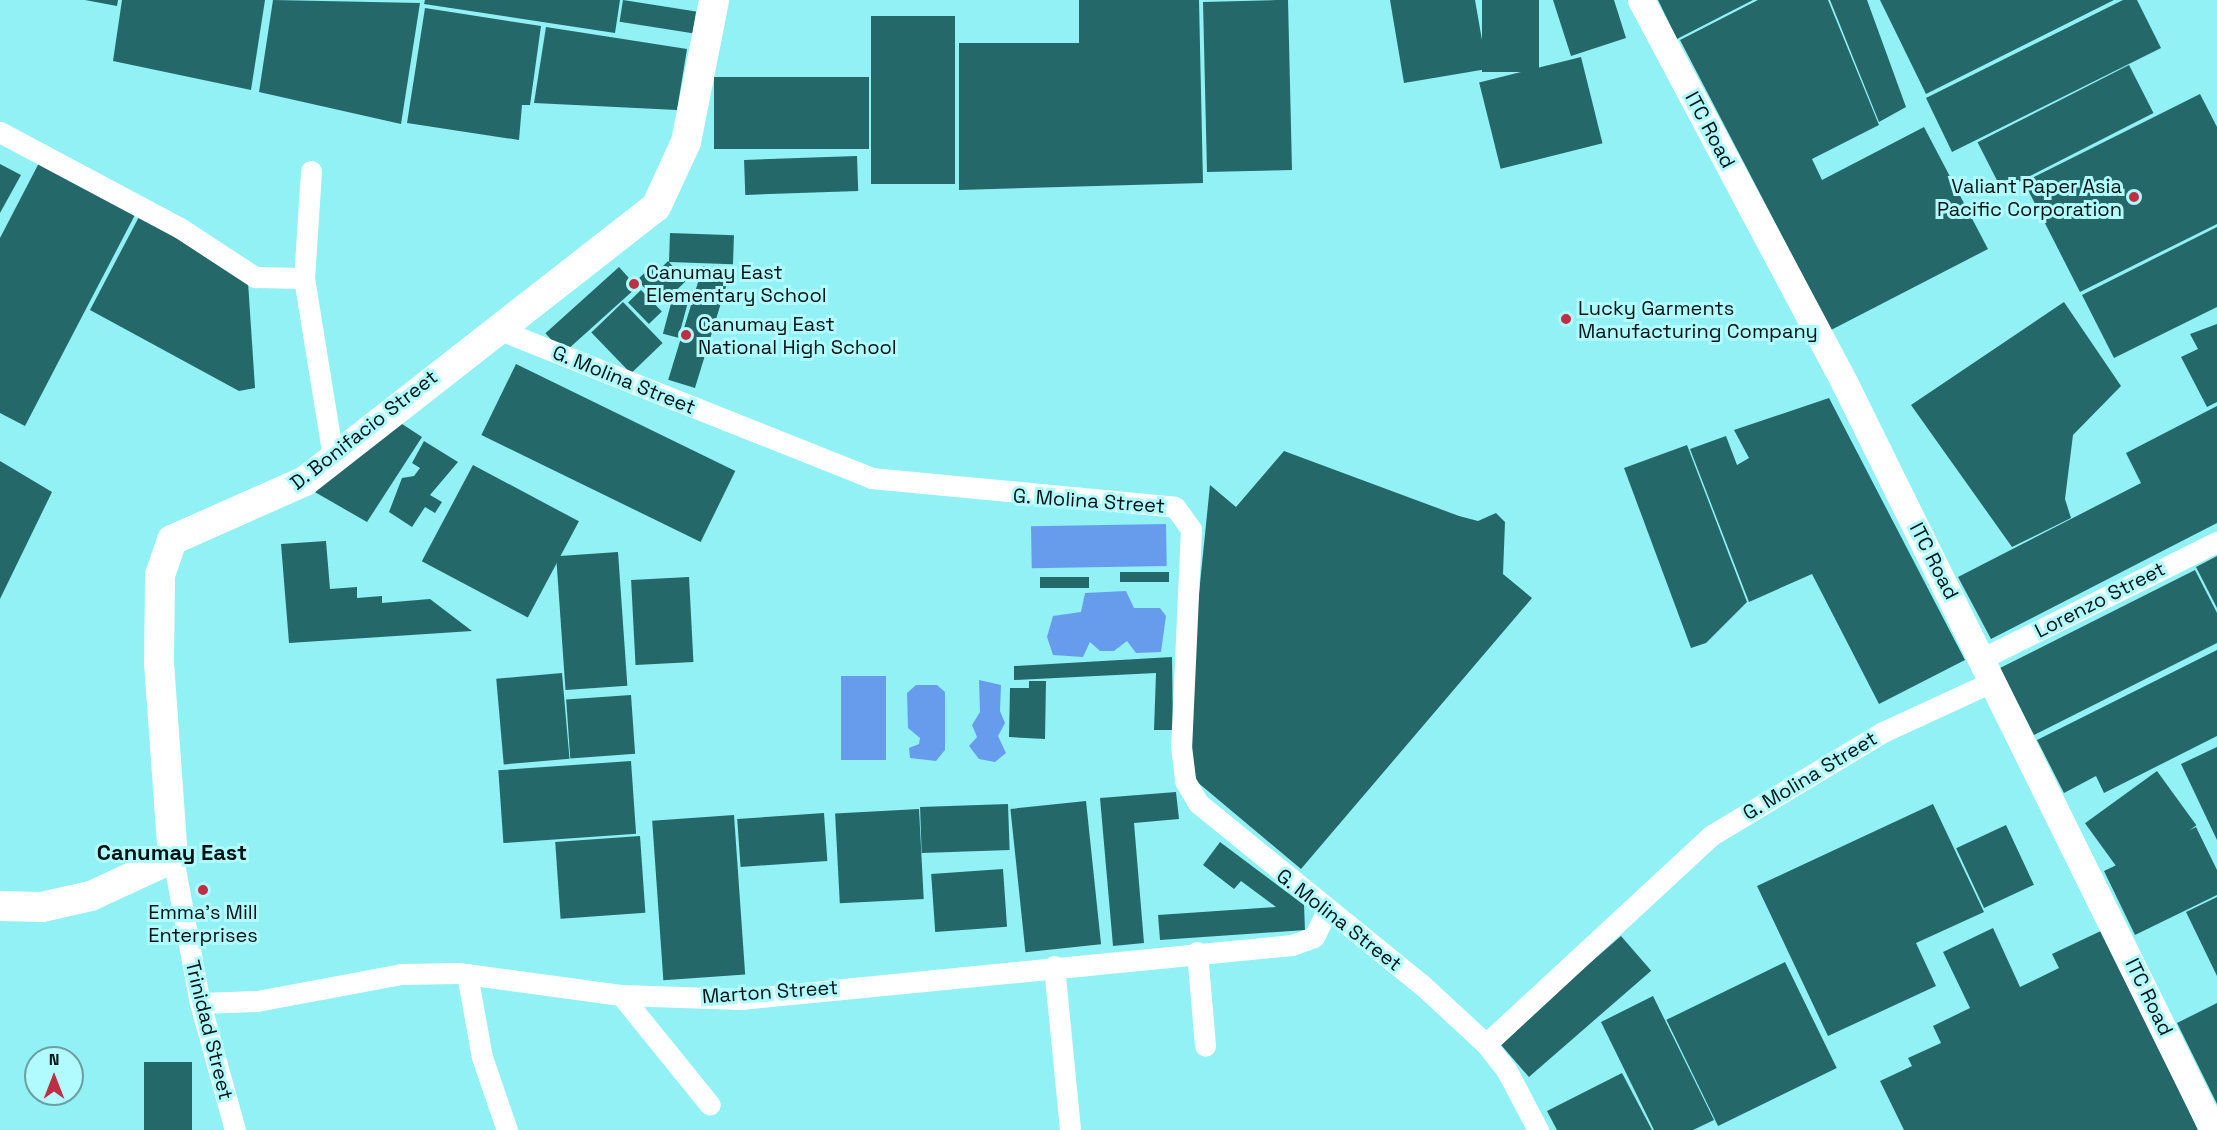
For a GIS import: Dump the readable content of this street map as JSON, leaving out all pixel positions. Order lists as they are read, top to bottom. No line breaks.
{"streets":{"main road":["D. Bonifacio Street"],"street":["ITC Road","G. Molina Street","Lorenzo Street","Marton Street","Trinidad Street"]},"crossings":[["ITC Road","G. Molina Street"],["ITC Road","Lorenzo Street"],["G. Molina Street","D. Bonifacio Street"],["G. Molina Street","Lorenzo Street"],["G. Molina Street","Marton Street"],["D. Bonifacio Street","Trinidad Street"],["Marton Street","Trinidad Street"]],"districts":["Canumay East"],"places":["Valiant Paper Asia Pacific Corporation","Canumay East Elementary School","Lucky Garments Manufacturing Company","Canumay East National High School","Emma's Mill Enterprises"],"north":"top"}
